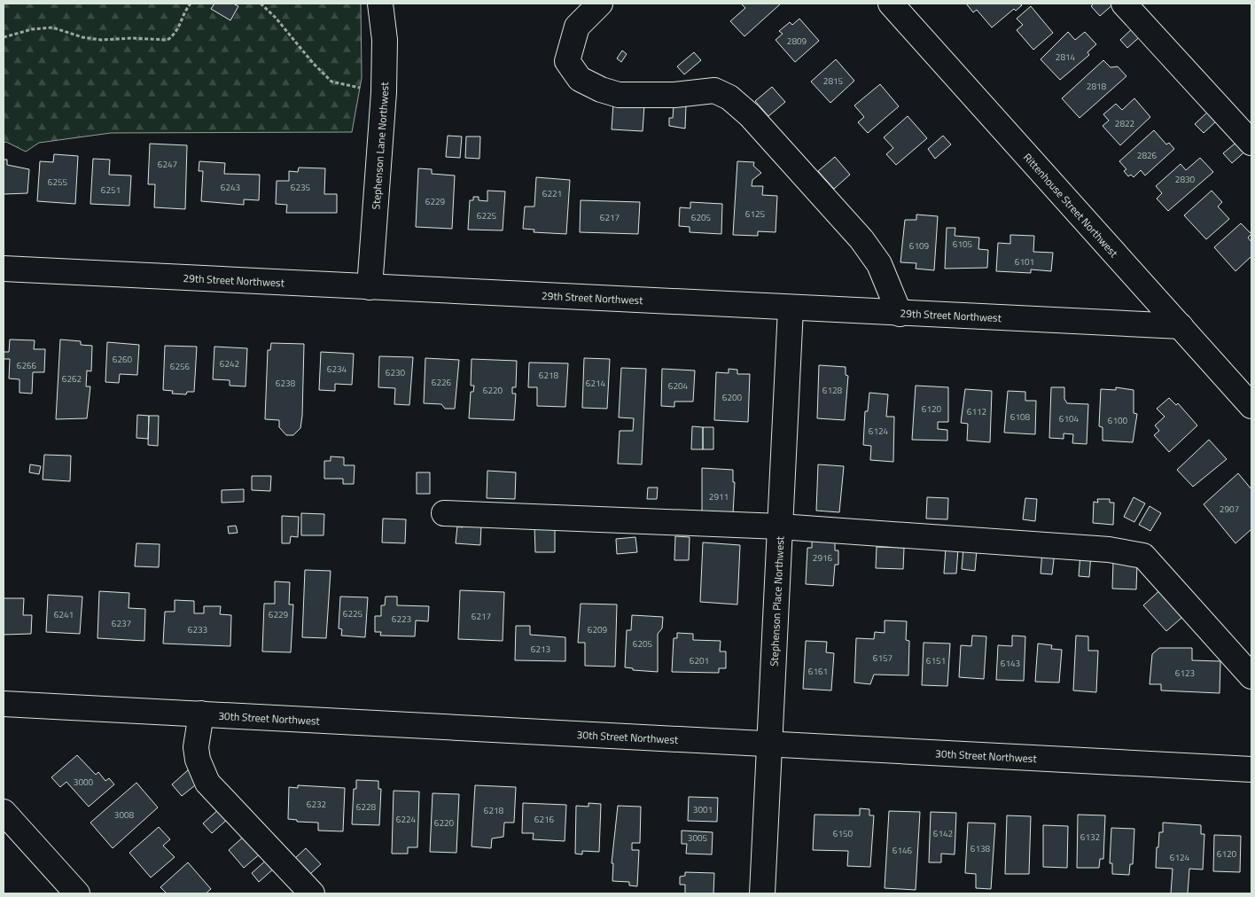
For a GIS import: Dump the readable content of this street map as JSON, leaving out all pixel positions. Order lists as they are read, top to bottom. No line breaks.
{"streets":{"street":["Stephenson Lane Northwest","Rittenhouse Street Northwest","29th Street Northwest","Stephenson Place Northwest","30th Street Northwest"]},"crossings":[["Stephenson Lane Northwest","29th Street Northwest"],["Rittenhouse Street Northwest","29th Street Northwest"],["29th Street Northwest","Stephenson Place Northwest"],["Stephenson Place Northwest","30th Street Northwest"]],"house_numbers":["2809","2814","2815","2818","2822","2826","6247","2830","6255","6243","6235","6251","6221","6229","6125","6225","6217","6205","6105","6109","6101","6260","6242","6266","6256","6234","6230","6218","6262","6226","6238","6214","6204","6220","6128","6200","6120","6112","6108","6104","6100","6124","2911","2907","2916","6225","6241","6229","6217","6223","6237","6233","6209","6205","6213","6157","6201","6151","6143","6161","6123","3000","6232","6228","3001","6218","3008","6224","6216","6220","6150","6142","6132","3005","6138","6146","6120","6124"]}
